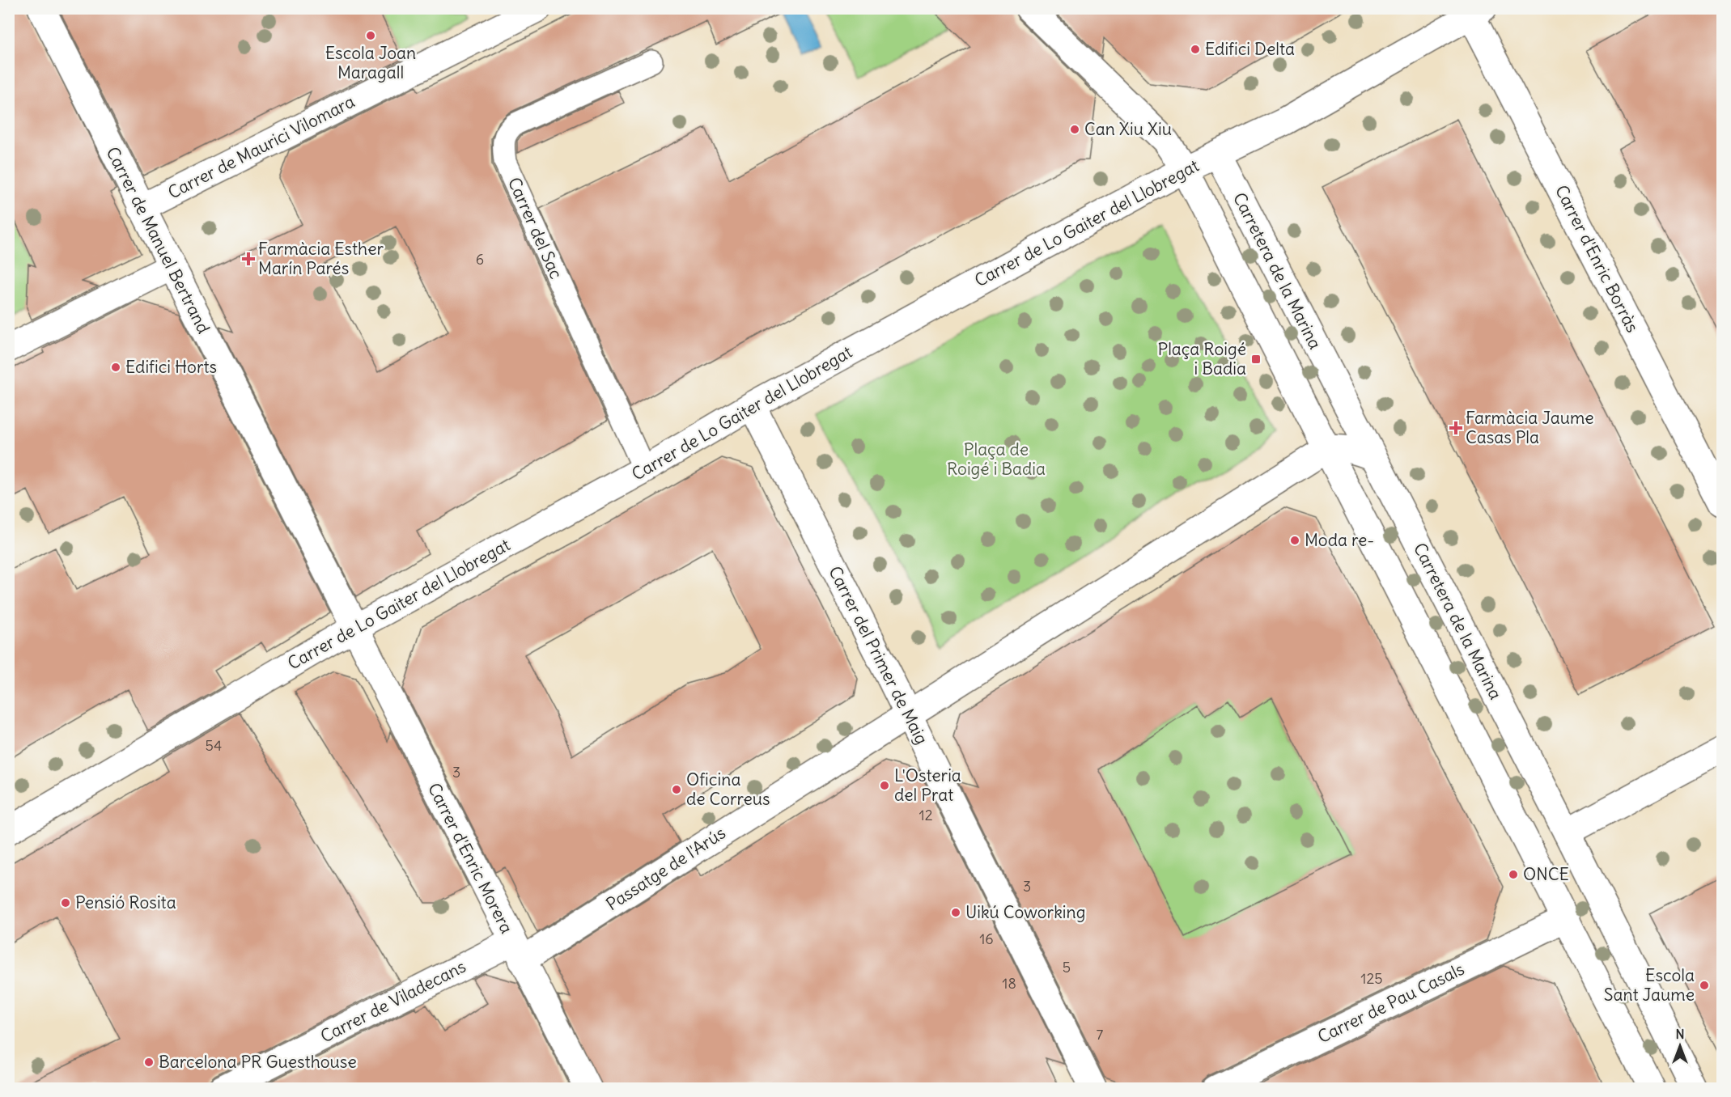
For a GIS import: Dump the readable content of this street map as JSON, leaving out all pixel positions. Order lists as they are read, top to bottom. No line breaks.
{"streets":{"street":["Carrer de Maurici Vilomara","Carrer de Lo Gaiter del Llobregat","Carrer de Manuel Bertrand","Carrer d'Enric Borràs","Carretera de la Marina","Carrer del Primer de Maig","Carrer d'Enric Morera","Passatge de l'Arús","Carrer de Viladecans","Carrer de Pau Casals"],"lane":["Carrer del Sac"]},"crossings":[["Carrer de Maurici Vilomara","Carrer de Manuel Bertrand"],["Carrer de Lo Gaiter del Llobregat","Carrer del Sac"],["Carrer de Lo Gaiter del Llobregat","Carrer de Manuel Bertrand"],["Carrer de Lo Gaiter del Llobregat","Carrer d'Enric Borràs"],["Carrer de Lo Gaiter del Llobregat","Carretera de la Marina"],["Carrer de Lo Gaiter del Llobregat","Carrer del Primer de Maig"],["Carrer de Lo Gaiter del Llobregat","Carrer d'Enric Morera"],["Carrer de Manuel Bertrand","Carrer d'Enric Morera"],["Carretera de la Marina","Carrer de Pau Casals"],["Carrer del Primer de Maig","Passatge de l'Arús"],["Carrer d'Enric Morera","Passatge de l'Arús"],["Carrer d'Enric Morera","Carrer de Viladecans"],["Passatge de l'Arús","Carrer de Viladecans"]],"parks":["Plaça de Roigé i Badia"],"places":{"other":["Escola Joan Maragall","Edifici Delta","Can Xiu Xiu","Edifici Horts","Moda re-","L'Osteria del Prat","Oficina de Correus","ONCE","Pensió Rosita","Uikú Coworking","Escola Sant Jaume","Barcelona PR Guesthouse"],"health":["Farmàcia Esther Marín Parés","Farmàcia Jaume Casas Pla"],"transit":["Plaça Roigé i Badia"]},"house_numbers":["6","54","3","12","3","16","5","125","18","7"],"north":"top"}
